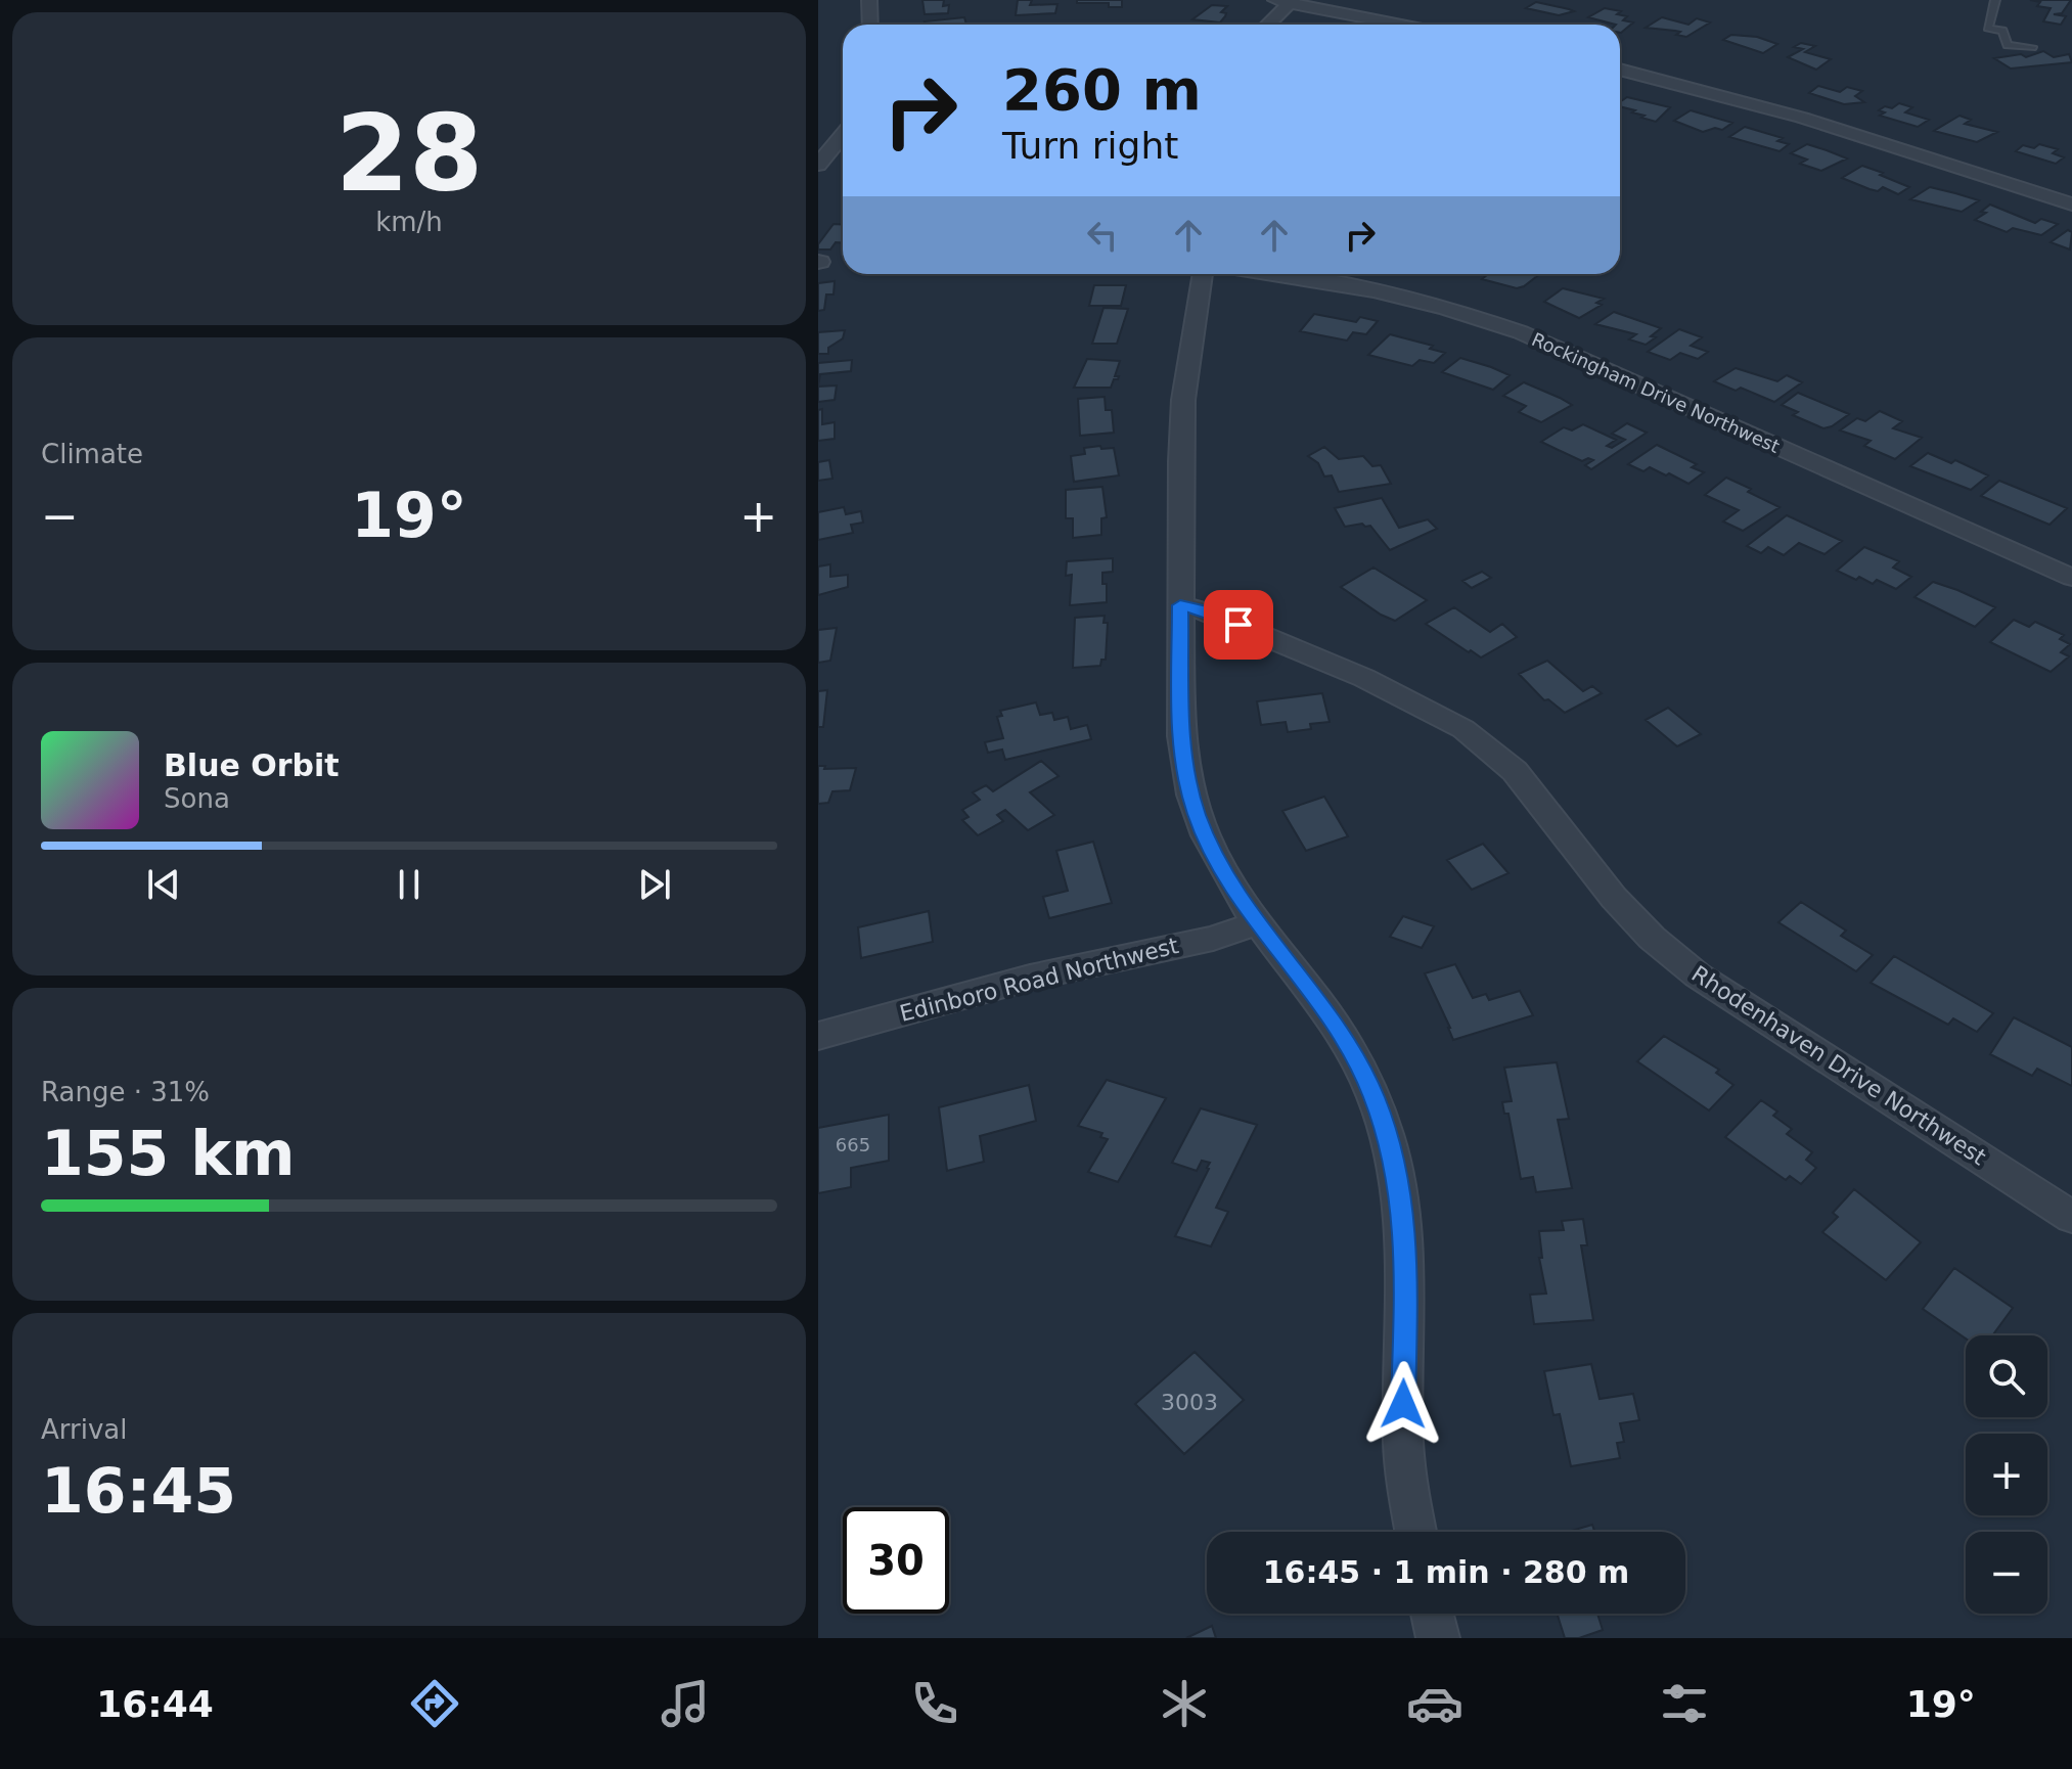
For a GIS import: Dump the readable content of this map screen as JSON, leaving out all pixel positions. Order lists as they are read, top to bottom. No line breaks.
{"streets":{"street":["Rockingham Drive Northwest","Edinboro Road Northwest","Rhodenhaven Drive Northwest"]},"house_numbers":["665","3003"],"page":{"tile":[["28","km/h"],"Climate",["Range · 31%","155 km"],["Arrival","16:45"]],"turn":["260 m","Turn right"],"heat":["−","19°","+"],"song":["Blue Orbit","Sona"],"map_buttons":["+","−"],"limit":"30","trip":"16:45 · 1 min · 280 m","tabs":["16:44","19°"]}}
